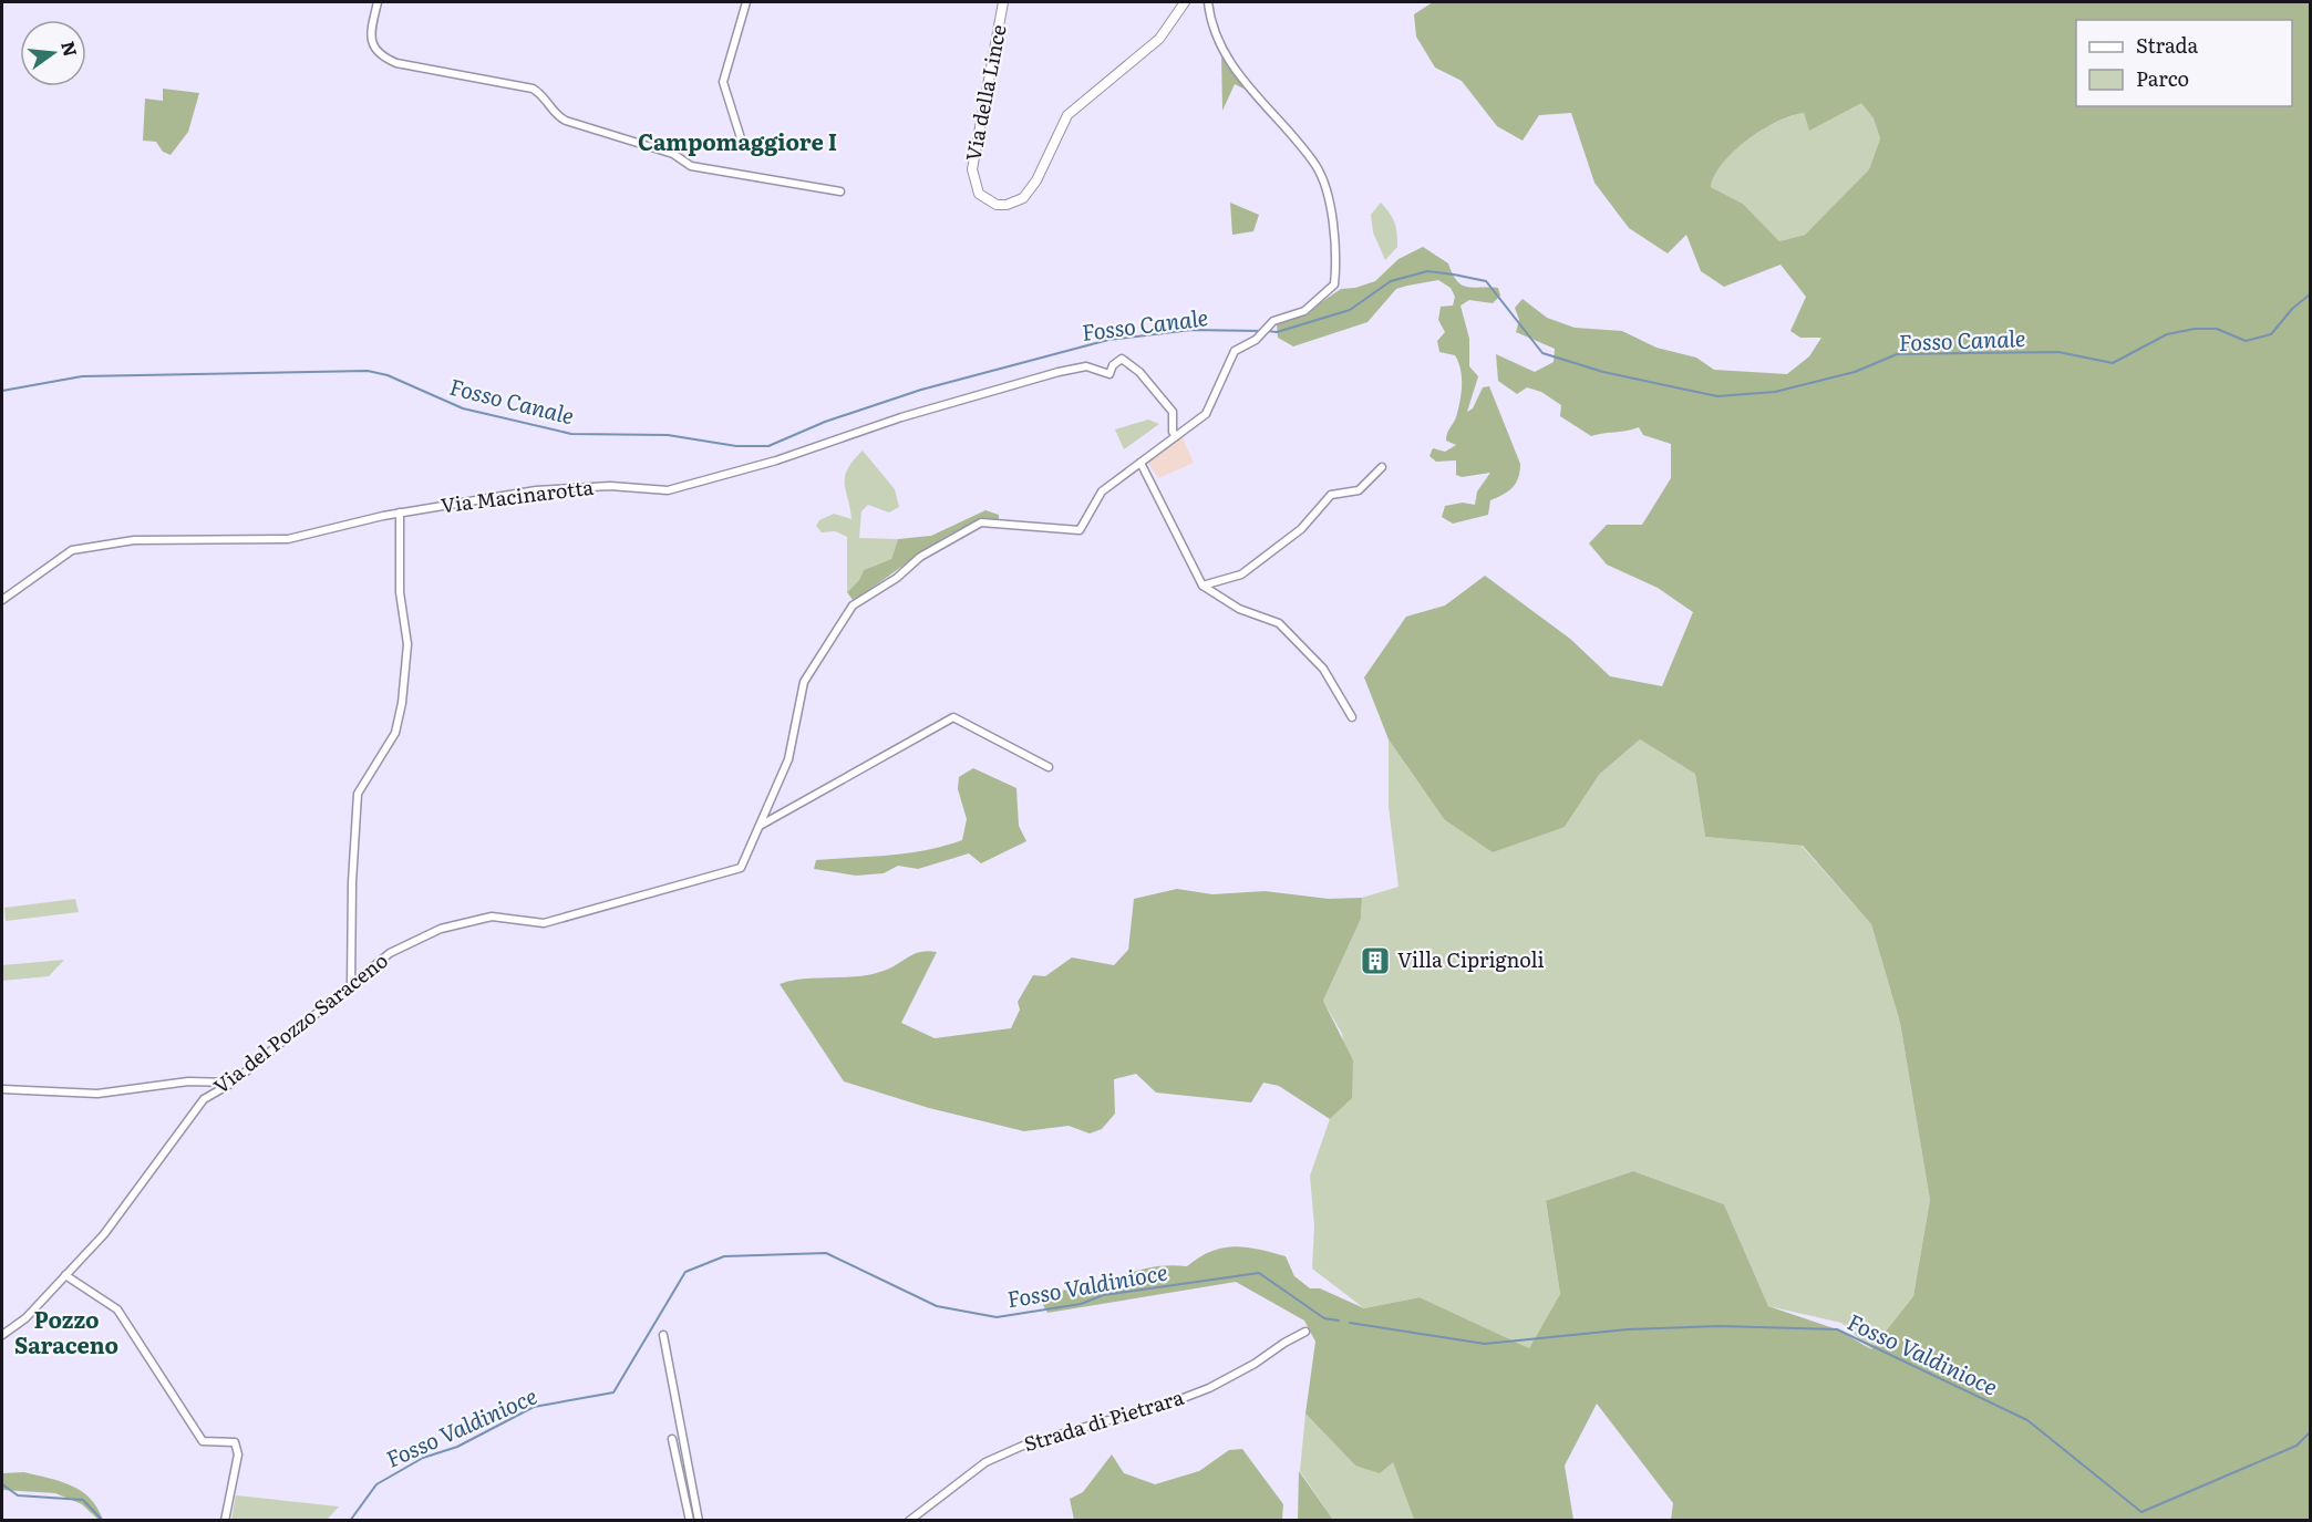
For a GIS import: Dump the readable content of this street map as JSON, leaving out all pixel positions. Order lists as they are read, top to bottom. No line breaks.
{"streets":{"street":["Via della Lince","Via Macinarotta","Via del Pozzo Saraceno","Strada di Pietrara"]},"crossings":[["Via Macinarotta","Via del Pozzo Saraceno"]],"districts":["Campomaggiore I","Pozzo Saraceno"],"water":["Fosso Canale","Fosso Valdinioce"],"places":{"building":["Villa Ciprignoli"]},"legend":["Strada","Parco"],"north":"right"}
